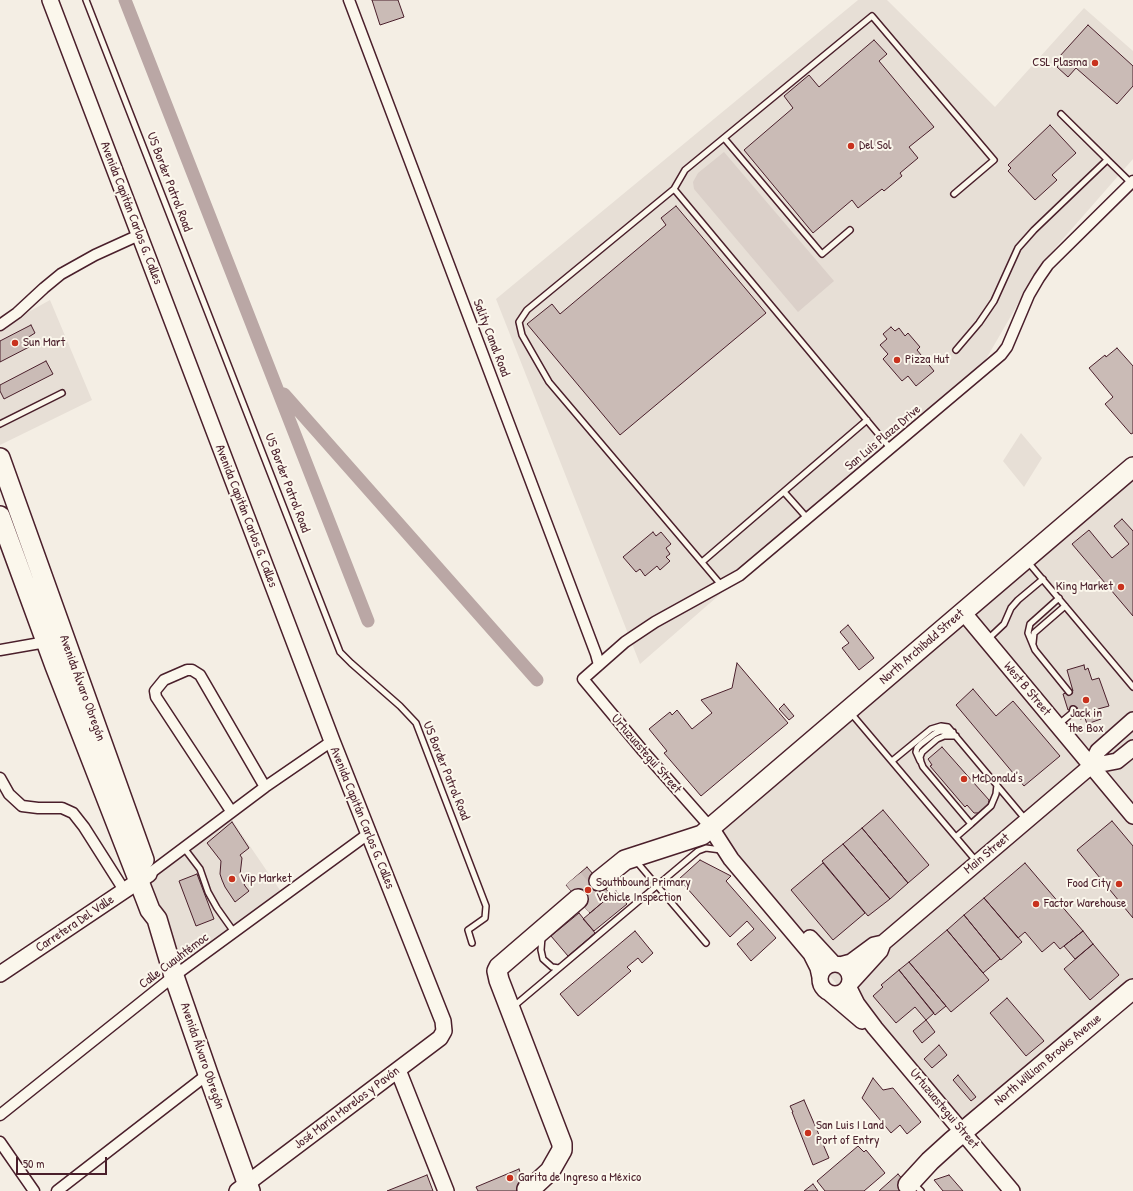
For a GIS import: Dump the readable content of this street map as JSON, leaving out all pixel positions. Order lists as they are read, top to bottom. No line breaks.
{"streets":{"highway":["North Archibald Street","Avenida Álvaro Obregón","North William Brooks Avenue"],"street":["Avenida Capitán Carlos G. Calles","Sality Canal Road","San Luis Plaza Drive","West B Street","Urtuzuastegui Street","Main Street","Carretera Del Valle","Calle Cuauhtémoc","José María Morelos y Pavón"],"lane":["US Border Patrol Road"]},"crossings":[["Avenida Capitán Carlos G. Calles","Calle Cuauhtémoc"],["Avenida Capitán Carlos G. Calles","José María Morelos y Pavón"],["Sality Canal Road","San Luis Plaza Drive"],["Sality Canal Road","Urtuzuastegui Street"],["San Luis Plaza Drive","Urtuzuastegui Street"],["North Archibald Street","West B Street"],["North Archibald Street","Urtuzuastegui Street"],["Avenida Álvaro Obregón","Carretera Del Valle"],["Avenida Álvaro Obregón","Calle Cuauhtémoc"],["Avenida Álvaro Obregón","José María Morelos y Pavón"],["West B Street","Main Street"],["Urtuzuastegui Street","Main Street"],["Urtuzuastegui Street","North William Brooks Avenue"]],"places":["CSL Plasma","Del Sol","Sun Mart","Pizza Hut","King Market","Jack in the Box","McDonald's","Vip Market","Food City","Southbound Primary Vehicle Inspection","Factor Warehouse","San Luis I Land Port of Entry","Garita de Ingreso a México"],"scale_bar":"50 m"}
